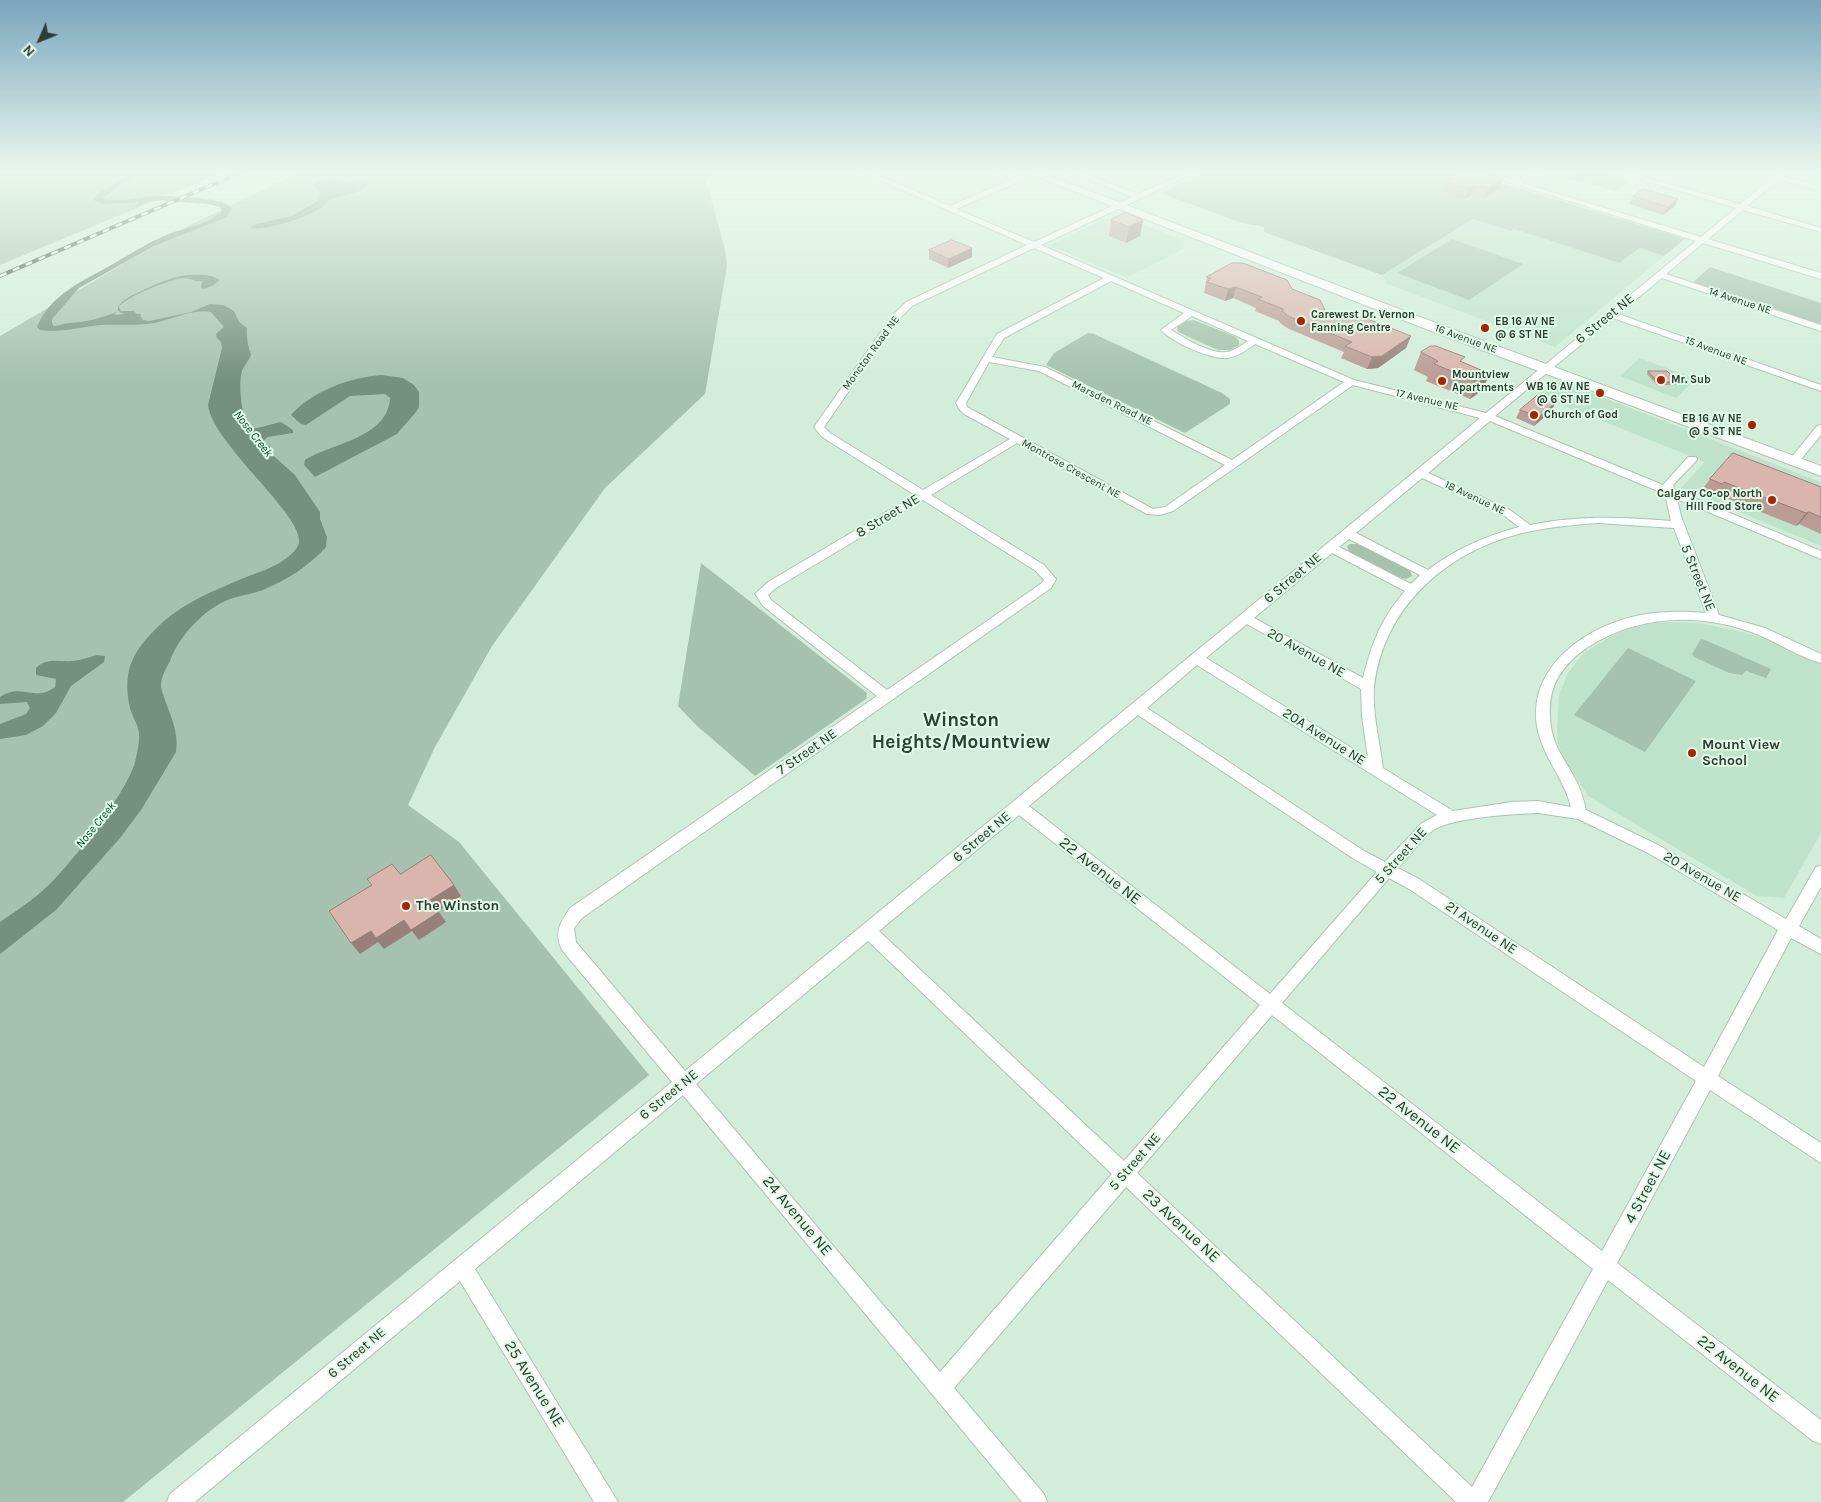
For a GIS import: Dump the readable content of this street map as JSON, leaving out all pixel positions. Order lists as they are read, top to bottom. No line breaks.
{"streets":{"highway":["16 Avenue NE"],"street":["14 Avenue NE","6 Street NE","15 Avenue NE","Moncton Road NE","17 Avenue NE","Marsden Road NE","Montrose Crescent NE","18 Avenue NE","8 Street NE","5 Street NE","20 Avenue NE","20A Avenue NE","7 Street NE","22 Avenue NE","21 Avenue NE","4 Street NE","24 Avenue NE","23 Avenue NE","25 Avenue NE"]},"crossings":[["14 Avenue NE","6 Street NE"],["6 Street NE","16 Avenue NE"],["6 Street NE","15 Avenue NE"],["6 Street NE","17 Avenue NE"],["6 Street NE","18 Avenue NE"],["6 Street NE","20 Avenue NE"],["6 Street NE","20A Avenue NE"],["6 Street NE","22 Avenue NE"],["6 Street NE","21 Avenue NE"],["6 Street NE","24 Avenue NE"],["6 Street NE","23 Avenue NE"],["6 Street NE","25 Avenue NE"],["Moncton Road NE","17 Avenue NE"],["Moncton Road NE","8 Street NE"],["Moncton Road NE","7 Street NE"],["17 Avenue NE","Montrose Crescent NE"],["17 Avenue NE","5 Street NE"],["Marsden Road NE","Montrose Crescent NE"],["Montrose Crescent NE","8 Street NE"],["8 Street NE","7 Street NE"],["5 Street NE","20 Avenue NE"],["5 Street NE","20A Avenue NE"],["5 Street NE","22 Avenue NE"],["5 Street NE","21 Avenue NE"],["5 Street NE","24 Avenue NE"],["5 Street NE","23 Avenue NE"],["20 Avenue NE","4 Street NE"],["7 Street NE","24 Avenue NE"],["22 Avenue NE","4 Street NE"],["21 Avenue NE","4 Street NE"],["4 Street NE","23 Avenue NE"]],"districts":["Winston Heights/Mountview"],"water":["Nose Creek"],"places":["Carewest Dr. Vernon Fanning Centre","EB 16 AV NE @ 6 ST NE","Mr. Sub","Mountview Apartments","WB 16 AV NE @ 6 ST NE","Church of God","EB 16 AV NE @ 5 ST NE","Calgary Co-op North Hill Food Store","Mount View School","The Winston"],"north":"bottom left"}
